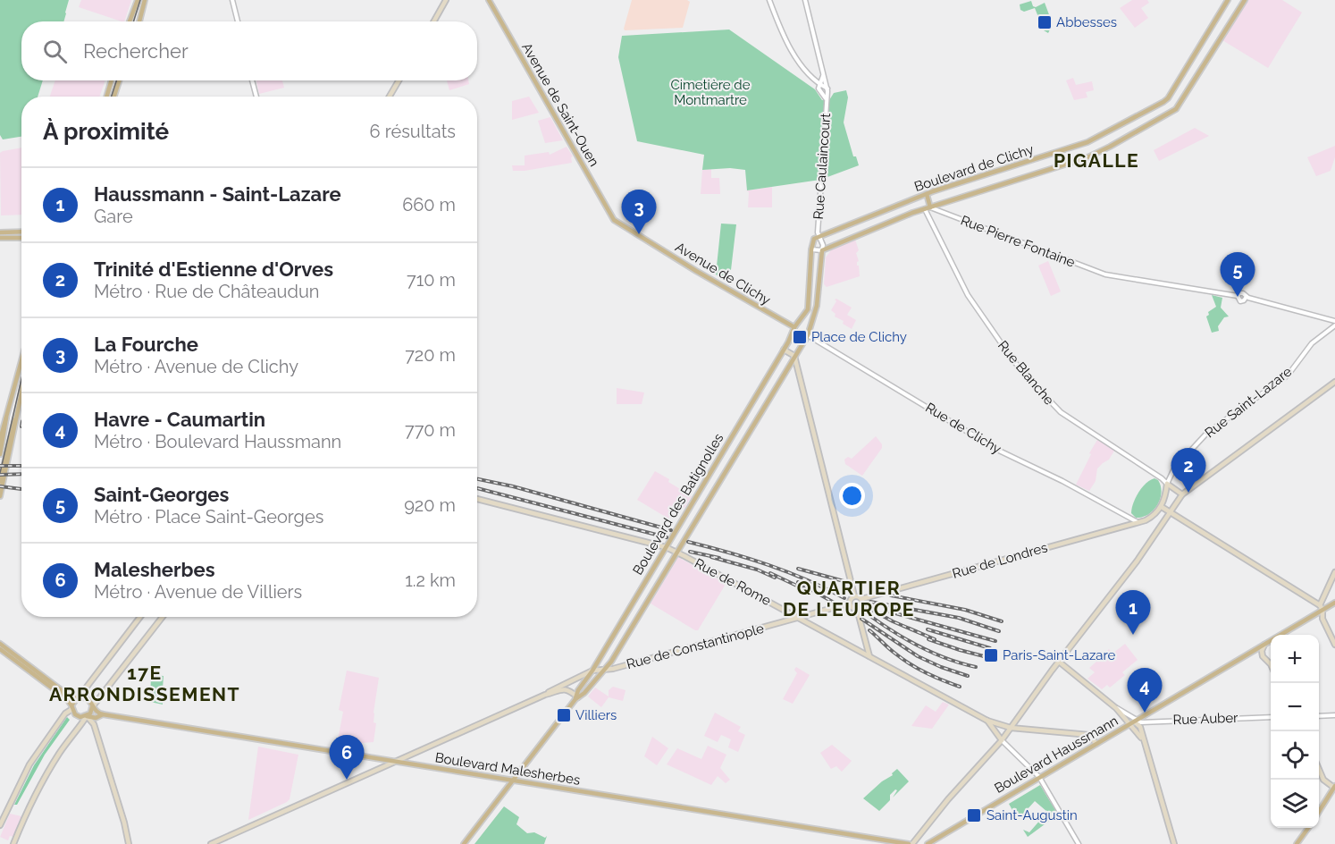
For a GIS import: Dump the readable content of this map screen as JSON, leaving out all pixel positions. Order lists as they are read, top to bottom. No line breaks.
{"streets":{"main road":["Avenue de Saint-Ouen","Boulevard de Clichy","Avenue de Clichy","Boulevard des Batignolles","Rue de Londres","Rue de Rome","Rue de Constantinople","Boulevard Haussmann","Boulevard Malesherbes"],"street":["Rue Caulaincourt","Rue Pierre Fontaine","Rue Blanche","Rue Saint-Lazare","Rue de Clichy","Rue Auber"]},"crossings":[["Avenue de Saint-Ouen","Avenue de Clichy"],["Rue Caulaincourt","Boulevard de Clichy"],["Boulevard de Clichy","Rue Pierre Fontaine"],["Boulevard de Clichy","Avenue de Clichy"],["Boulevard de Clichy","Rue Blanche"],["Rue Blanche","Rue Saint-Lazare"],["Rue de Clichy","Rue de Londres"],["Boulevard des Batignolles","Rue de Rome"],["Boulevard des Batignolles","Rue de Constantinople"],["Rue de Londres","Rue de Constantinople"],["Rue de Rome","Rue de Constantinople"],["Rue de Rome","Boulevard Haussmann"]],"districts":["PIGALLE","QUARTIER DE L'EUROPE","17E ARRONDISSEMENT"],"parks":["Cimetière de Montmartre"],"places":{"transit":["Abbesses","Place de Clichy","Paris-Saint-Lazare","Villiers","Saint-Augustin"]},"page":{"search":"Rechercher","heading":["À proximité","6 résultats"],"list":[{"mark":"1","name":"Haussmann - Saint-Lazare","note":"Gare","value":"660 m"},{"mark":"2","name":"Trinité d'Estienne d'Orves","note":"Métro · Rue de Châteaudun","value":"710 m"},{"mark":"3","name":"La Fourche","note":"Métro · Avenue de Clichy","value":"720 m"},{"mark":"4","name":"Havre - Caumartin","note":"Métro · Boulevard Haussmann","value":"770 m"},{"mark":"5","name":"Saint-Georges","note":"Métro · Place Saint-Georges","value":"920 m"},{"mark":"6","name":"Malesherbes","note":"Métro · Avenue de Villiers","value":"1.2 km"}],"pins":["3","5","2","1","4","6"],"map_buttons":["+","−"]}}
